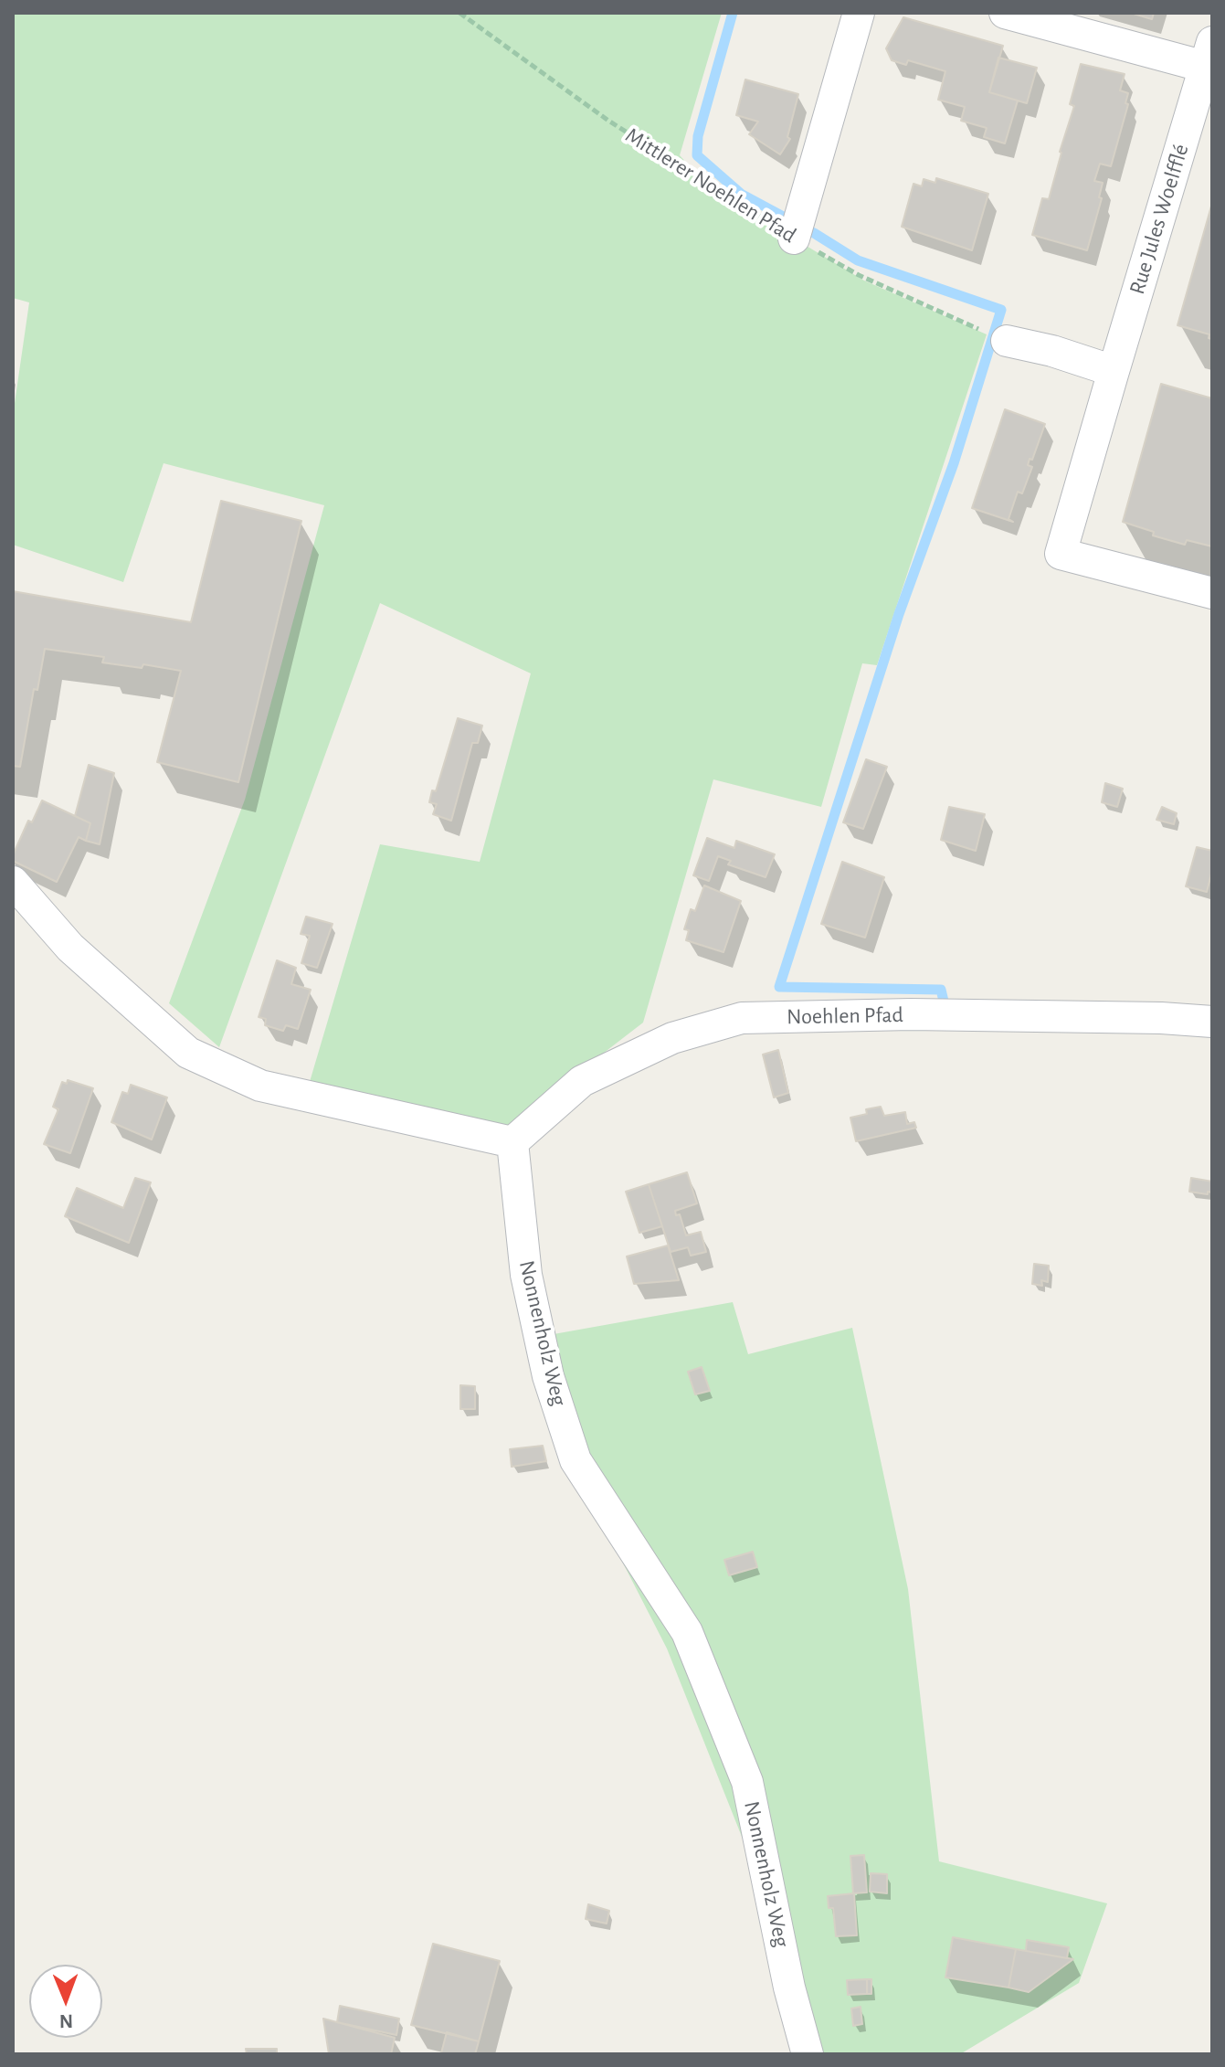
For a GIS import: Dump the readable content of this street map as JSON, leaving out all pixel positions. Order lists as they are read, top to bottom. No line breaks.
{"streets":{"street":["Rue Jules Woelfflé","Noehlen Pfad","Nonnenholz Weg"],"path":["Mittlerer Noehlen Pfad"]},"crossings":[["Noehlen Pfad","Nonnenholz Weg"]],"north":"bottom"}
